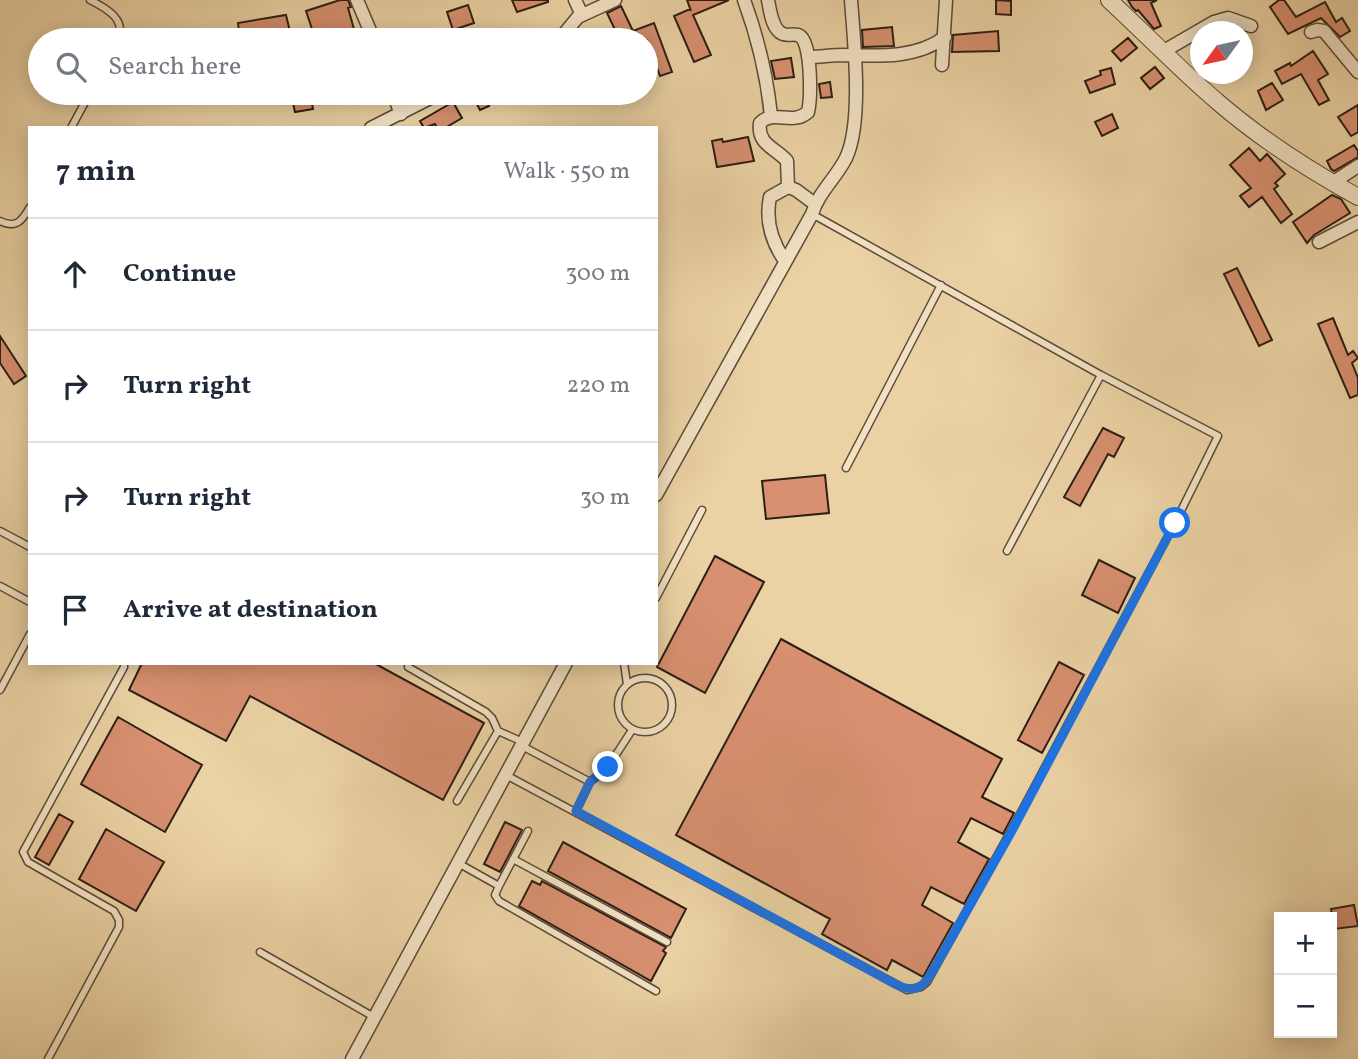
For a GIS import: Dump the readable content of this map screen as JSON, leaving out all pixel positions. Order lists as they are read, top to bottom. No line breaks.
{"north":"bottom left","page":{"search":"Search here","heading":["7 min","Walk · 550 m"],"list":[["Continue","300 m"],["Turn right","220 m"],["Turn right","30 m"],"Arrive at destination"],"map_buttons":["+","−"]}}
